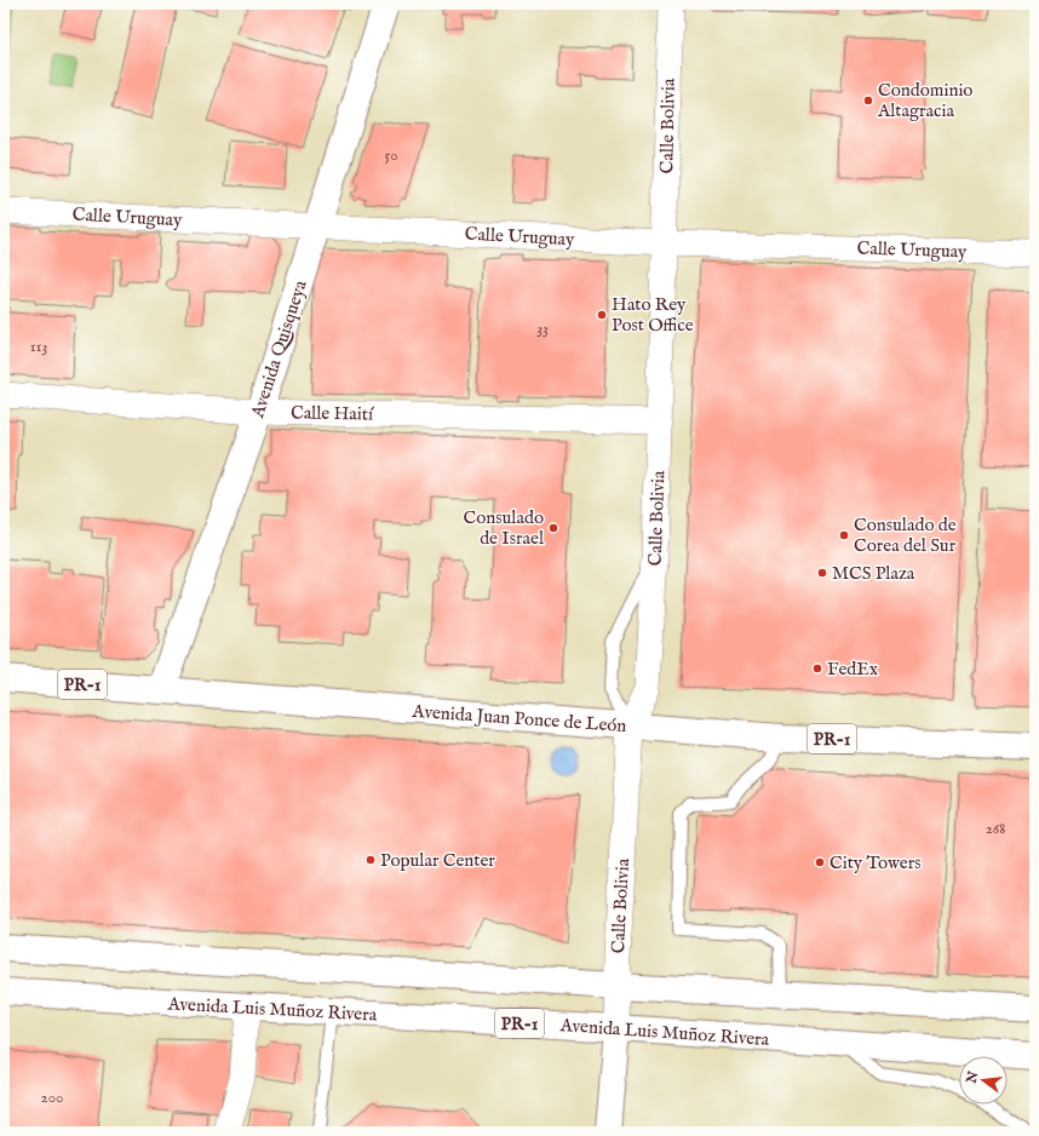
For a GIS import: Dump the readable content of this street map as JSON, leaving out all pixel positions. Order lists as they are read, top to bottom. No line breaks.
{"streets":{"main road":["Avenida Quisqueya","PR-1","Avenida Juan Ponce de León","Avenida Luis Muñoz Rivera"],"street":["Calle Bolivia","Calle Uruguay","Calle Haití"]},"crossings":[["Calle Bolivia","Calle Uruguay"],["Calle Bolivia","Calle Haití"],["Calle Bolivia","Avenida Juan Ponce de León"],["Calle Bolivia","Avenida Luis Muñoz Rivera"],["Calle Uruguay","Avenida Quisqueya"],["Avenida Quisqueya","Calle Haití"],["Avenida Quisqueya","Avenida Juan Ponce de León"]],"places":["Condominio Altagracia","Hato Rey Post Office","Consulado de Israel","Consulado de Corea del Sur","MCS Plaza","FedEx","Popular Center","City Towers"],"house_numbers":["50","33","113","268","200"],"north":"left"}
